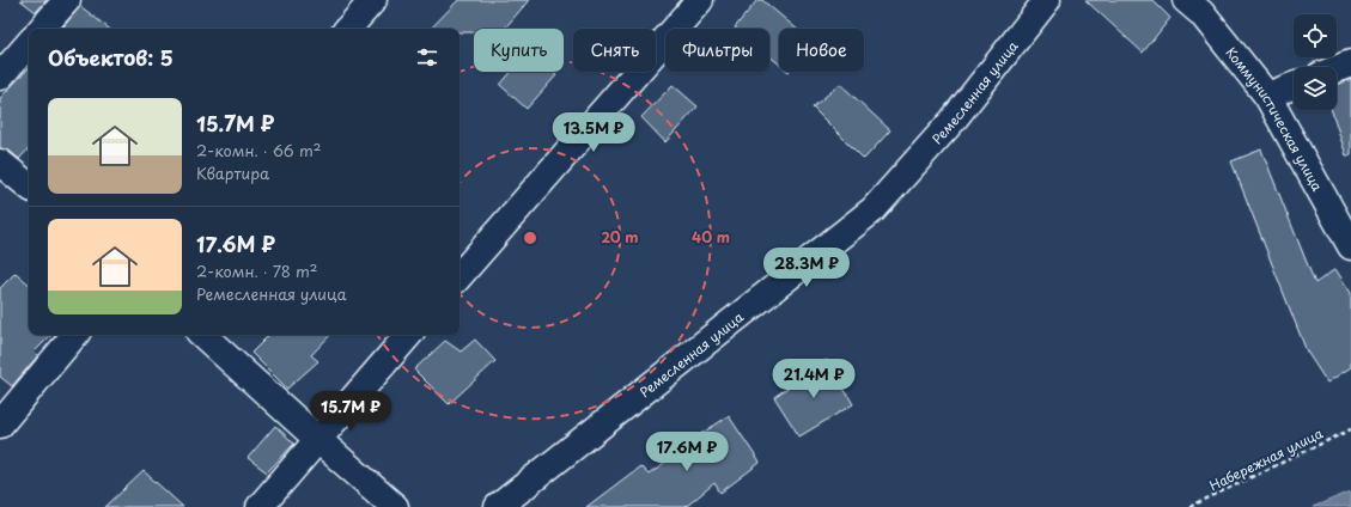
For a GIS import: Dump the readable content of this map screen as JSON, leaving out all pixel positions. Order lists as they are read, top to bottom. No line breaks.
{"streets":{"street":["Ремесленная улица","Коммунистическая улица"],"path":["Набережная улица"]},"page":{"chip":["Купить","Снять","Фильтры","Новое"],"heading":"Объектов: 5","list":[{"name":"15.7M ₽","note":"2-комн. · 66 m² · Квартира"},{"name":"17.6M ₽","note":"2-комн. · 78 m² · Ремесленная улица"}],"price":["13.5M ₽","28.3M ₽","21.4M ₽","15.7M ₽","17.6M ₽"]},"rings":["20 m","40 m"]}
